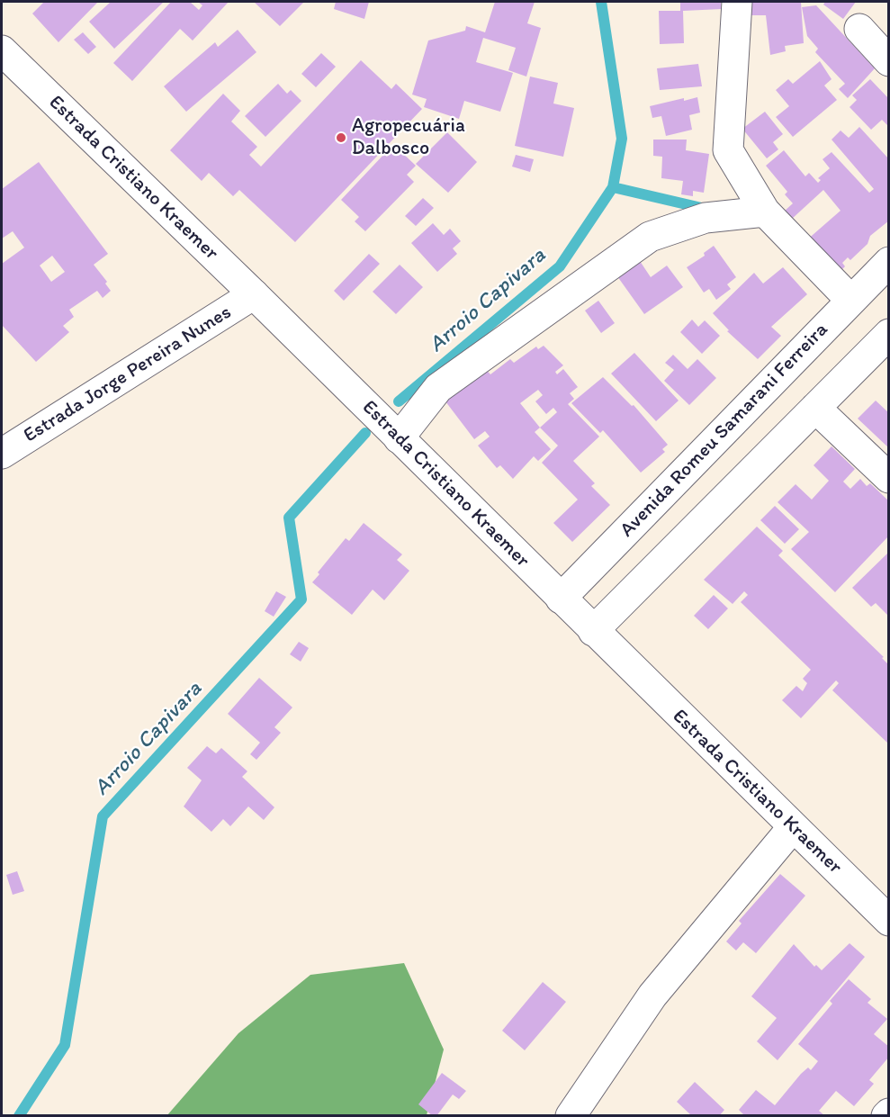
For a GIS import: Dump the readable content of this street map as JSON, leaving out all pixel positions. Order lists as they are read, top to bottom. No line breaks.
{"streets":{"street":["Estrada Cristiano Kraemer","Estrada Jorge Pereira Nunes","Avenida Romeu Samarani Ferreira"]},"crossings":[["Estrada Cristiano Kraemer","Estrada Jorge Pereira Nunes"],["Estrada Cristiano Kraemer","Avenida Romeu Samarani Ferreira"]],"water":["Arroio Capivara"],"places":["Agropecuária Dalbosco"]}
